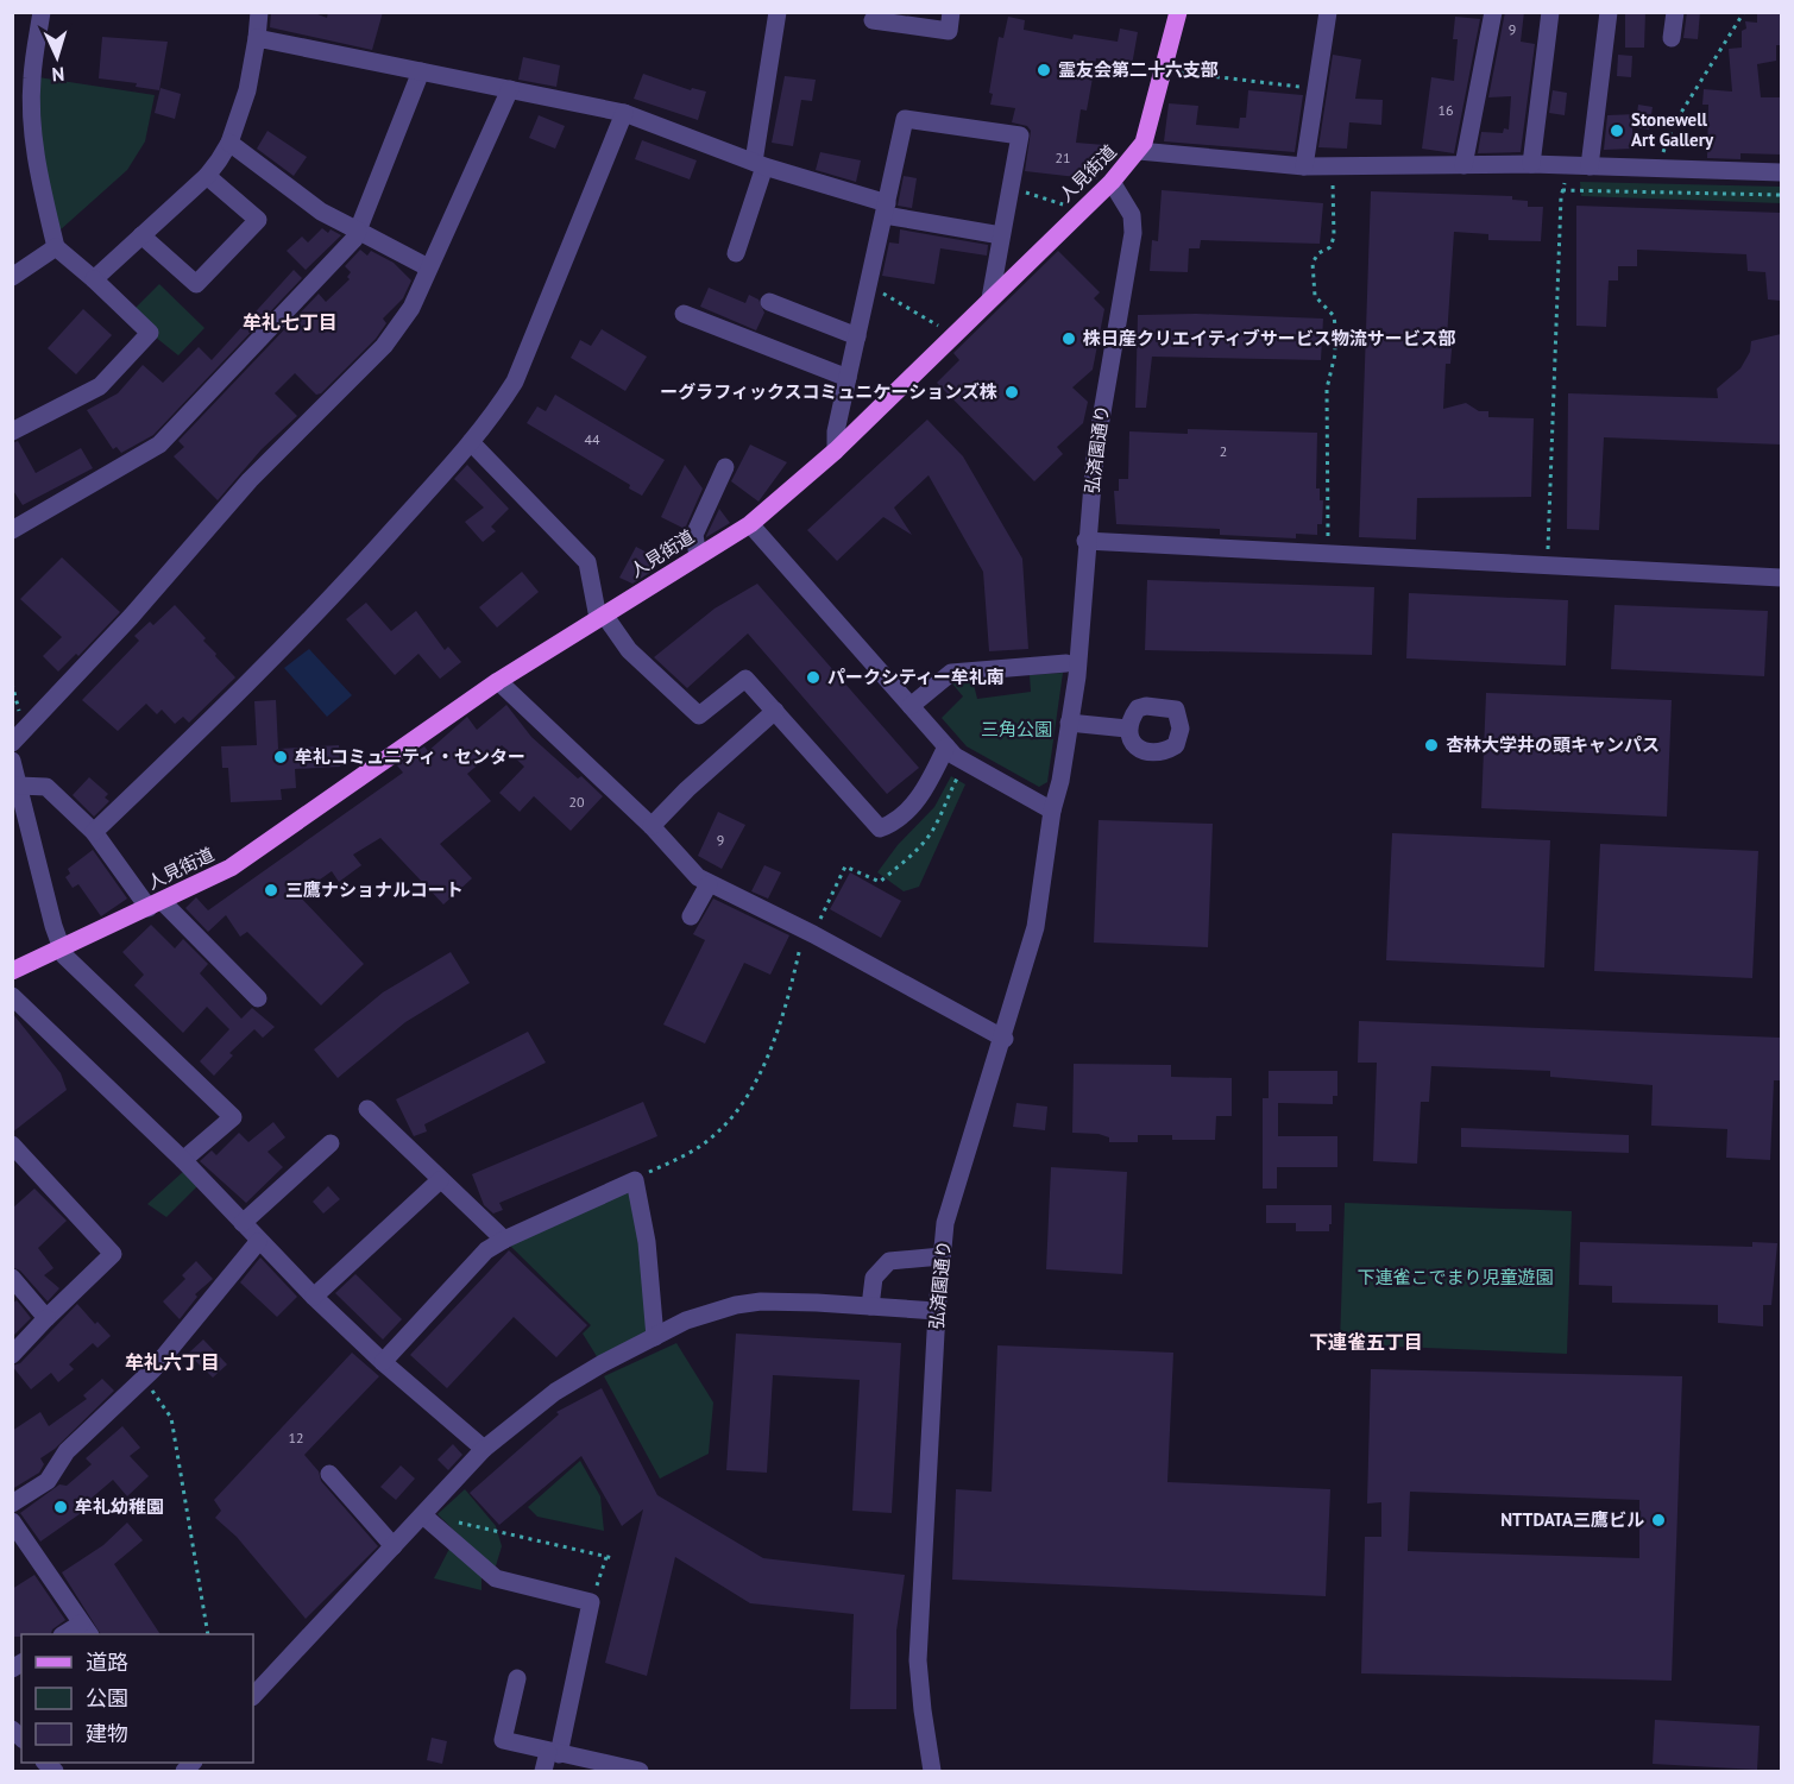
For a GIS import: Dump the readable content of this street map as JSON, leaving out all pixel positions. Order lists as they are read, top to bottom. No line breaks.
{"streets":{"main road":["人見街道"],"street":["弘済園通り"]},"crossings":[["人見街道","弘済園通り"]],"districts":["牟礼七丁目","下連雀五丁目","牟礼六丁目"],"parks":["三角公園","下連雀こでまり児童遊園"],"places":["霊友会第二十六支部","Stonewell Art Gallery","株日産クリエイティブサービス物流サービス部","ーグラフィックスコミュニケーションズ株","パークシティー牟礼南","杏林大学井の頭キャンパス","牟礼コミュニティ・センター","三鷹ナショナルコート","牟礼幼稚園","NTTDATA三鷹ビル"],"house_numbers":["9","16","21","44","2","20","9","12"],"legend":["道路","公園","建物"],"north":"bottom"}
